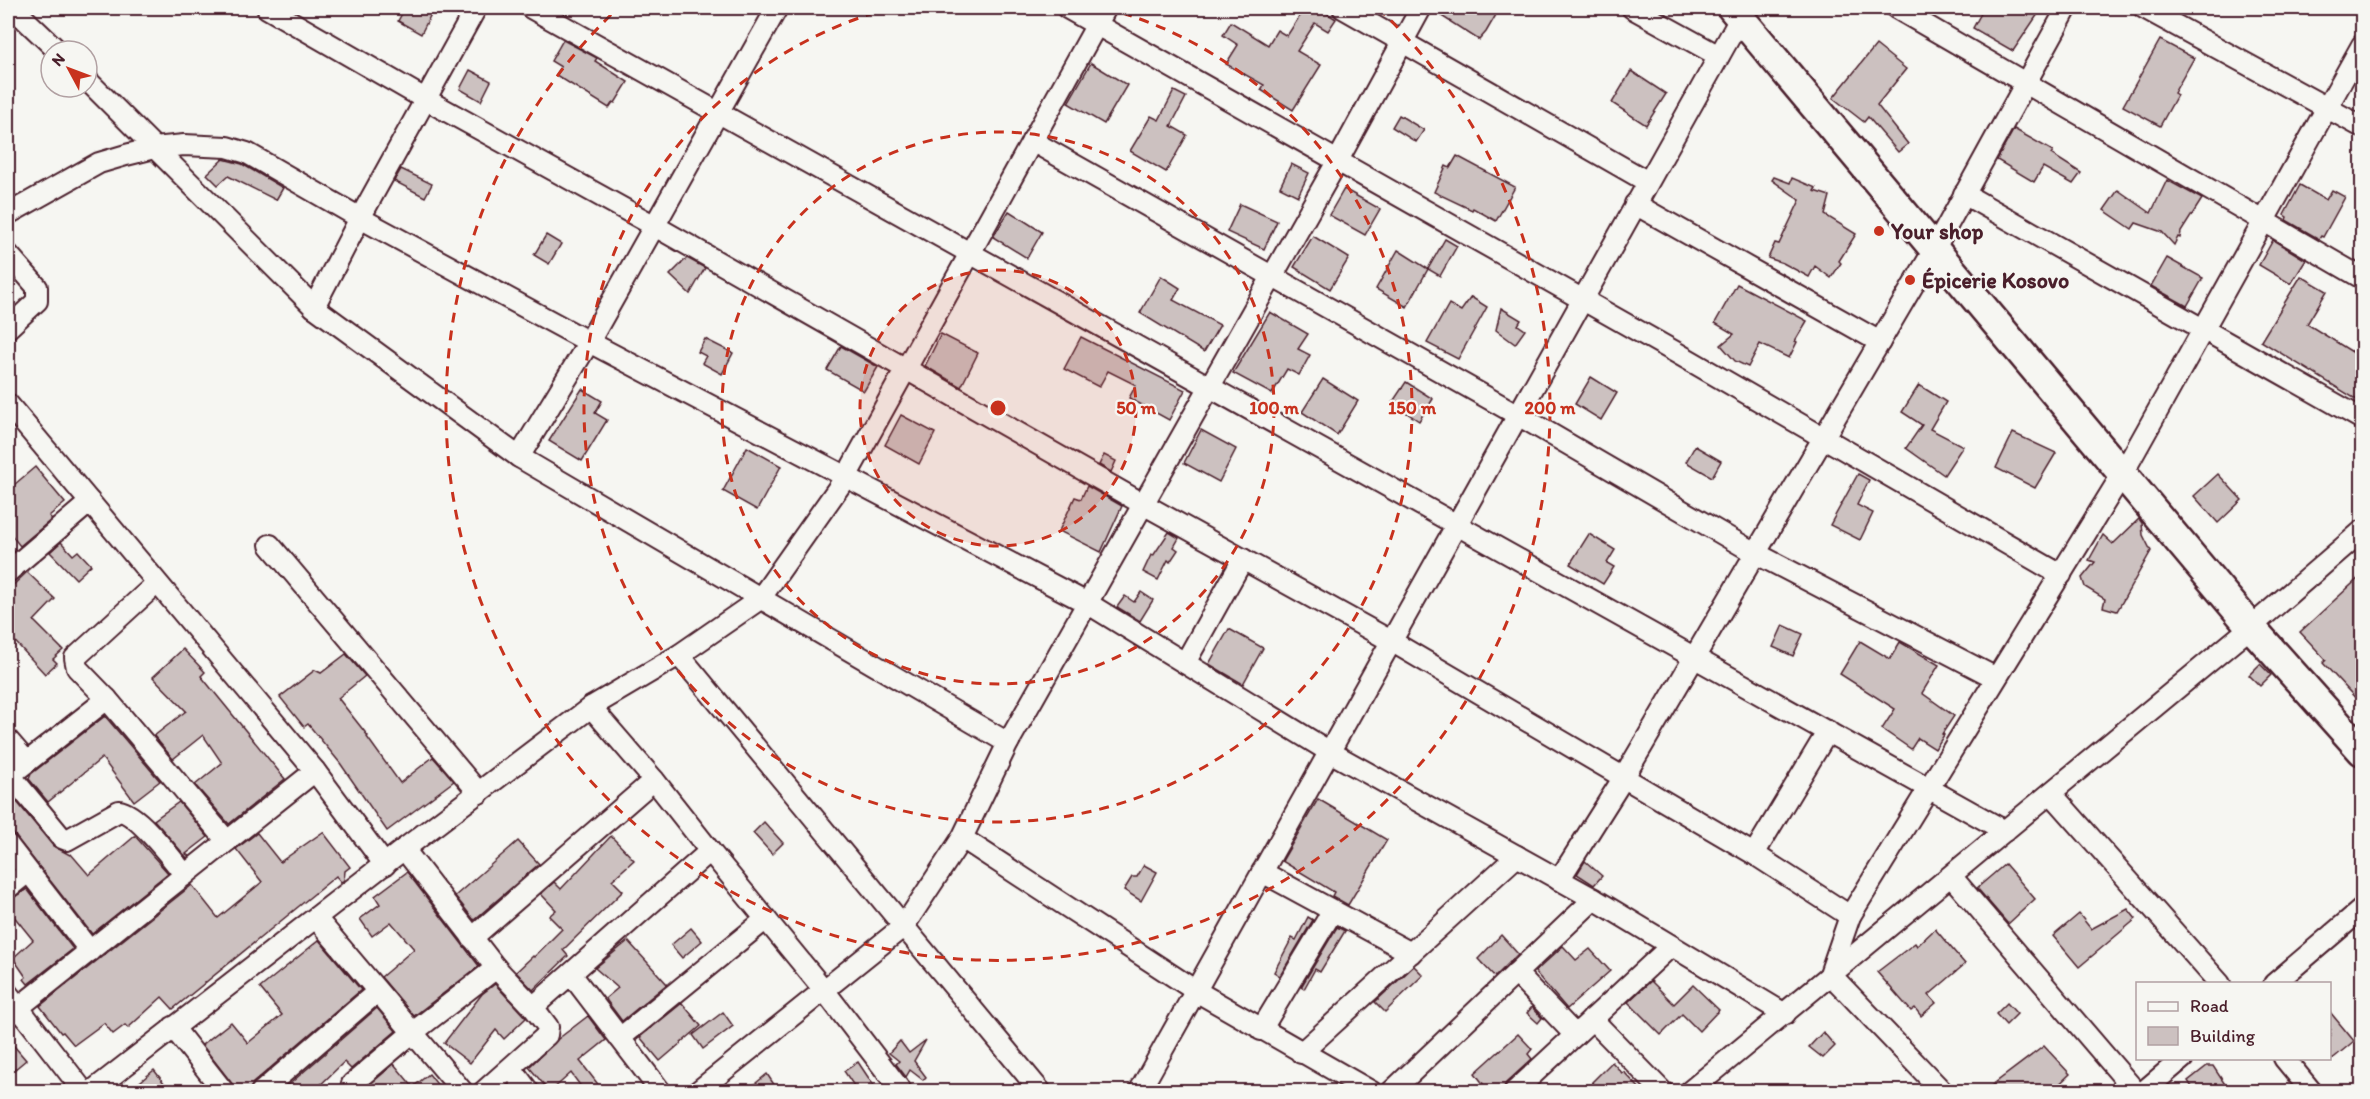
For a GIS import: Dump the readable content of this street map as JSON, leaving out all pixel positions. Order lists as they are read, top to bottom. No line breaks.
{"places":["Your shop","Épicerie Kosovo"],"legend":["Road","Building"],"north":"top left","rings":["50 m","100 m","150 m","200 m"]}
